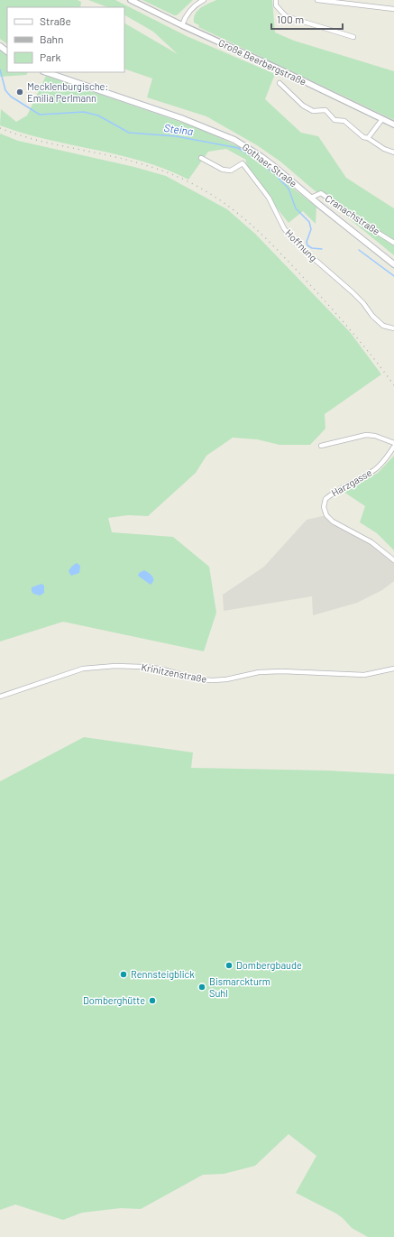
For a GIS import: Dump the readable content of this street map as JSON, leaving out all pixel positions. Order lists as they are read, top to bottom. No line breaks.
{"streets":{"main road":["Gothaer Straße"],"street":["Große Beerbergstraße","Cranachstraße","Hoffnung","Harzgasse","Krinitzenstraße"]},"crossings":[["Gothaer Straße","Cranachstraße"]],"water":["Steina"],"places":["Mecklenburgische: Emilia Perlmann","Dombergbaude","Rennsteigblick","Bismarckturm Suhl","Domberghütte"],"legend":["Straße","Bahn","Park"],"scale_bar":"100 m"}
